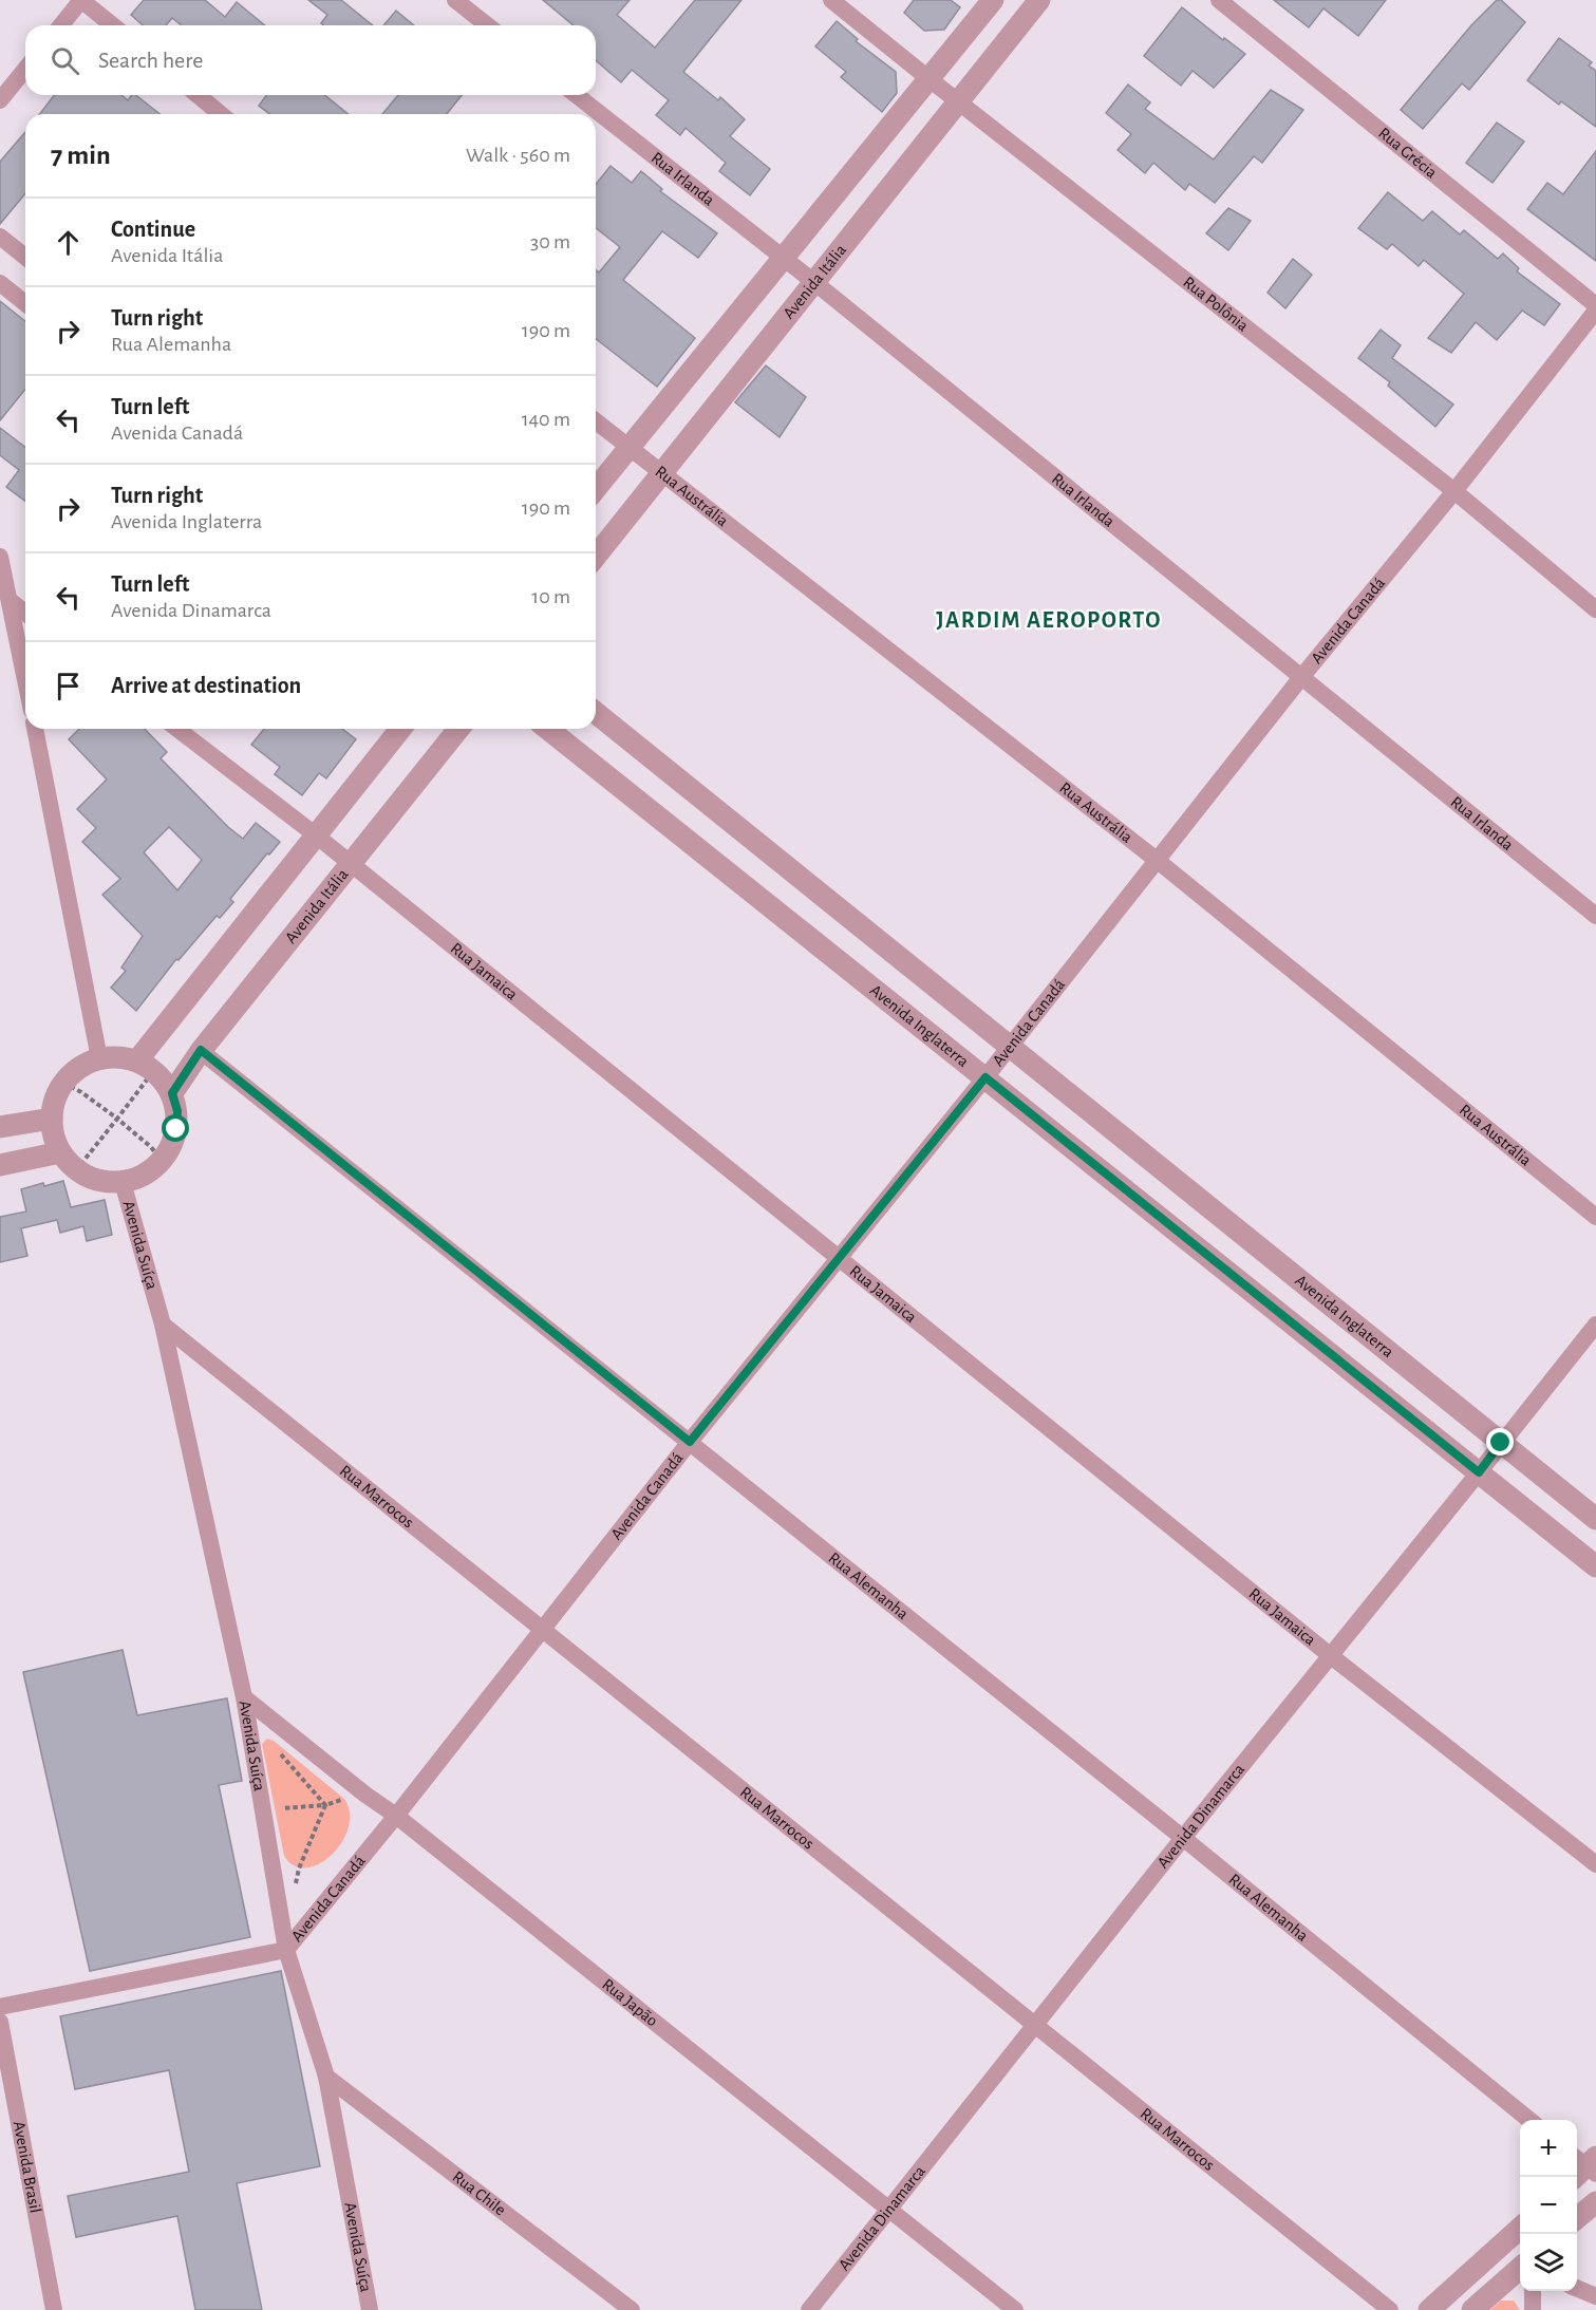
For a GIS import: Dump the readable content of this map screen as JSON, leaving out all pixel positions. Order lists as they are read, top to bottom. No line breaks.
{"streets":{"street":["Rua Grécia","Rua Irlanda","Avenida Itália","Rua Polônia","Rua Austrália","Avenida Canadá","Rua Jamaica","Avenida Inglaterra","Avenida Suíça","Rua Marrocos","Rua Alemanha","Avenida Dinamarca","Rua Japão","Avenida Brasil","Rua Chile"]},"crossings":[["Rua Grécia","Avenida Canadá"],["Rua Irlanda","Avenida Itália"],["Rua Irlanda","Avenida Canadá"],["Avenida Itália","Rua Polônia"],["Avenida Itália","Rua Austrália"],["Avenida Itália","Rua Jamaica"],["Avenida Itália","Rua Alemanha"],["Rua Polônia","Avenida Canadá"],["Rua Austrália","Avenida Canadá"],["Avenida Canadá","Rua Jamaica"],["Avenida Canadá","Avenida Inglaterra"],["Avenida Canadá","Avenida Suíça"],["Avenida Canadá","Rua Marrocos"],["Avenida Canadá","Rua Alemanha"],["Avenida Canadá","Rua Japão"],["Rua Jamaica","Avenida Dinamarca"],["Avenida Inglaterra","Avenida Dinamarca"],["Avenida Suíça","Rua Marrocos"],["Avenida Suíça","Rua Japão"],["Avenida Suíça","Rua Chile"],["Rua Marrocos","Avenida Dinamarca"],["Rua Alemanha","Avenida Dinamarca"],["Avenida Dinamarca","Rua Japão"]],"districts":["JARDIM AEROPORTO"],"page":{"search":"Search here","heading":["7 min","Walk · 560 m"],"list":[["Continue","Avenida Itália","30 m"],["Turn right","Rua Alemanha","190 m"],["Turn left","Avenida Canadá","140 m"],["Turn right","Avenida Inglaterra","190 m"],["Turn left","Avenida Dinamarca","10 m"],"Arrive at destination"],"map_buttons":["+","−"]}}
